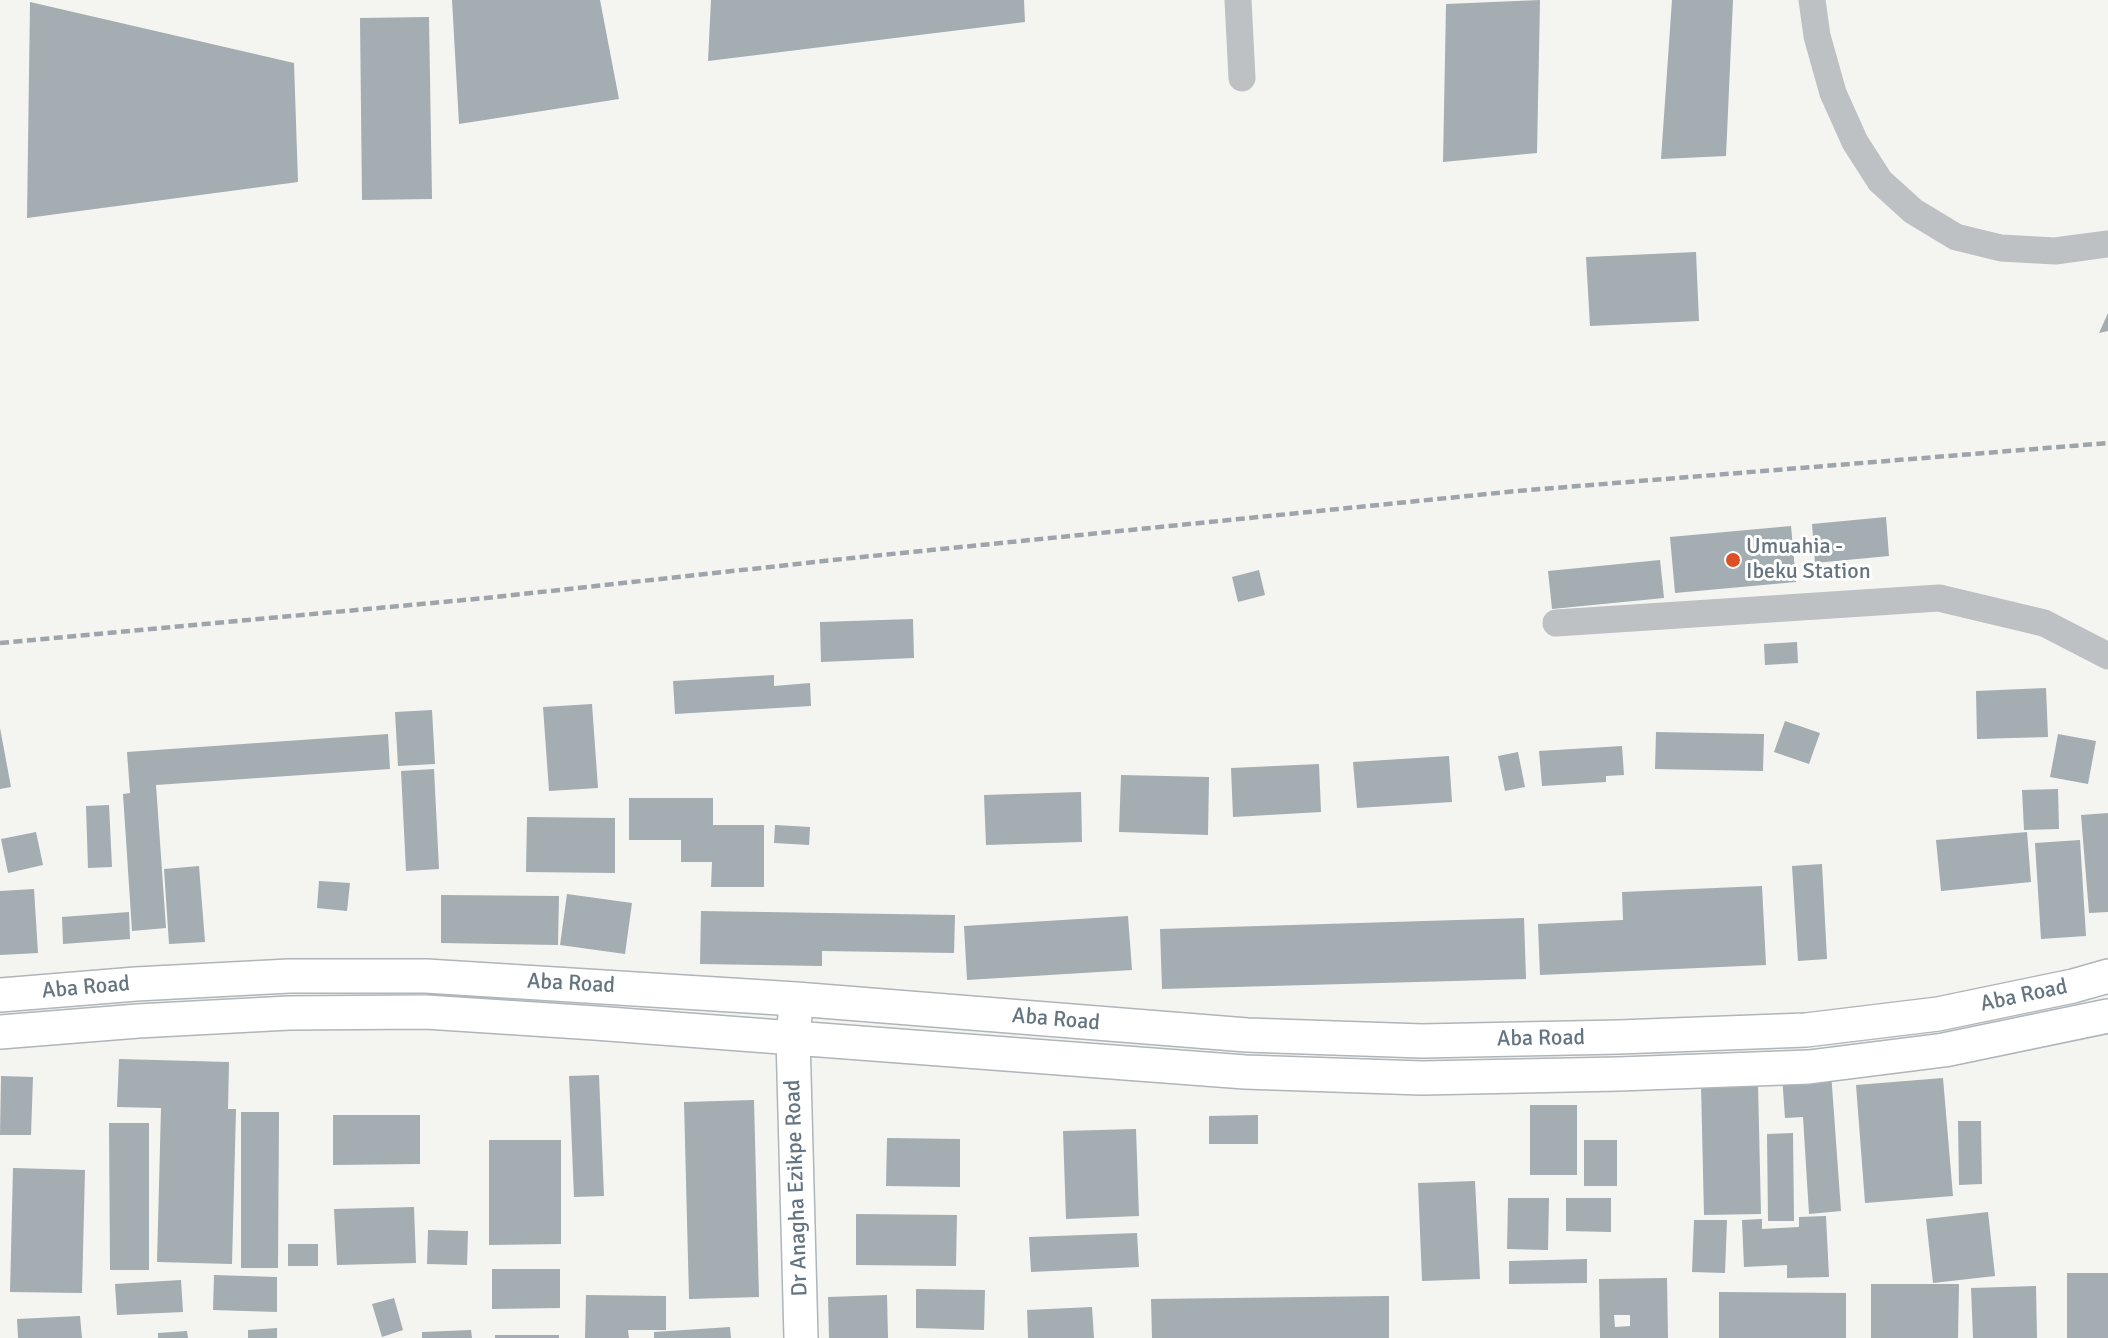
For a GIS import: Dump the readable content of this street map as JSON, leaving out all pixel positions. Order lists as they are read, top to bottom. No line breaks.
{"streets":{"main road":["Aba Road","Dr Anagha Ezikpe Road"]},"crossings":[["Aba Road","Dr Anagha Ezikpe Road"]],"places":["Umuahia - Ibeku Station"]}
